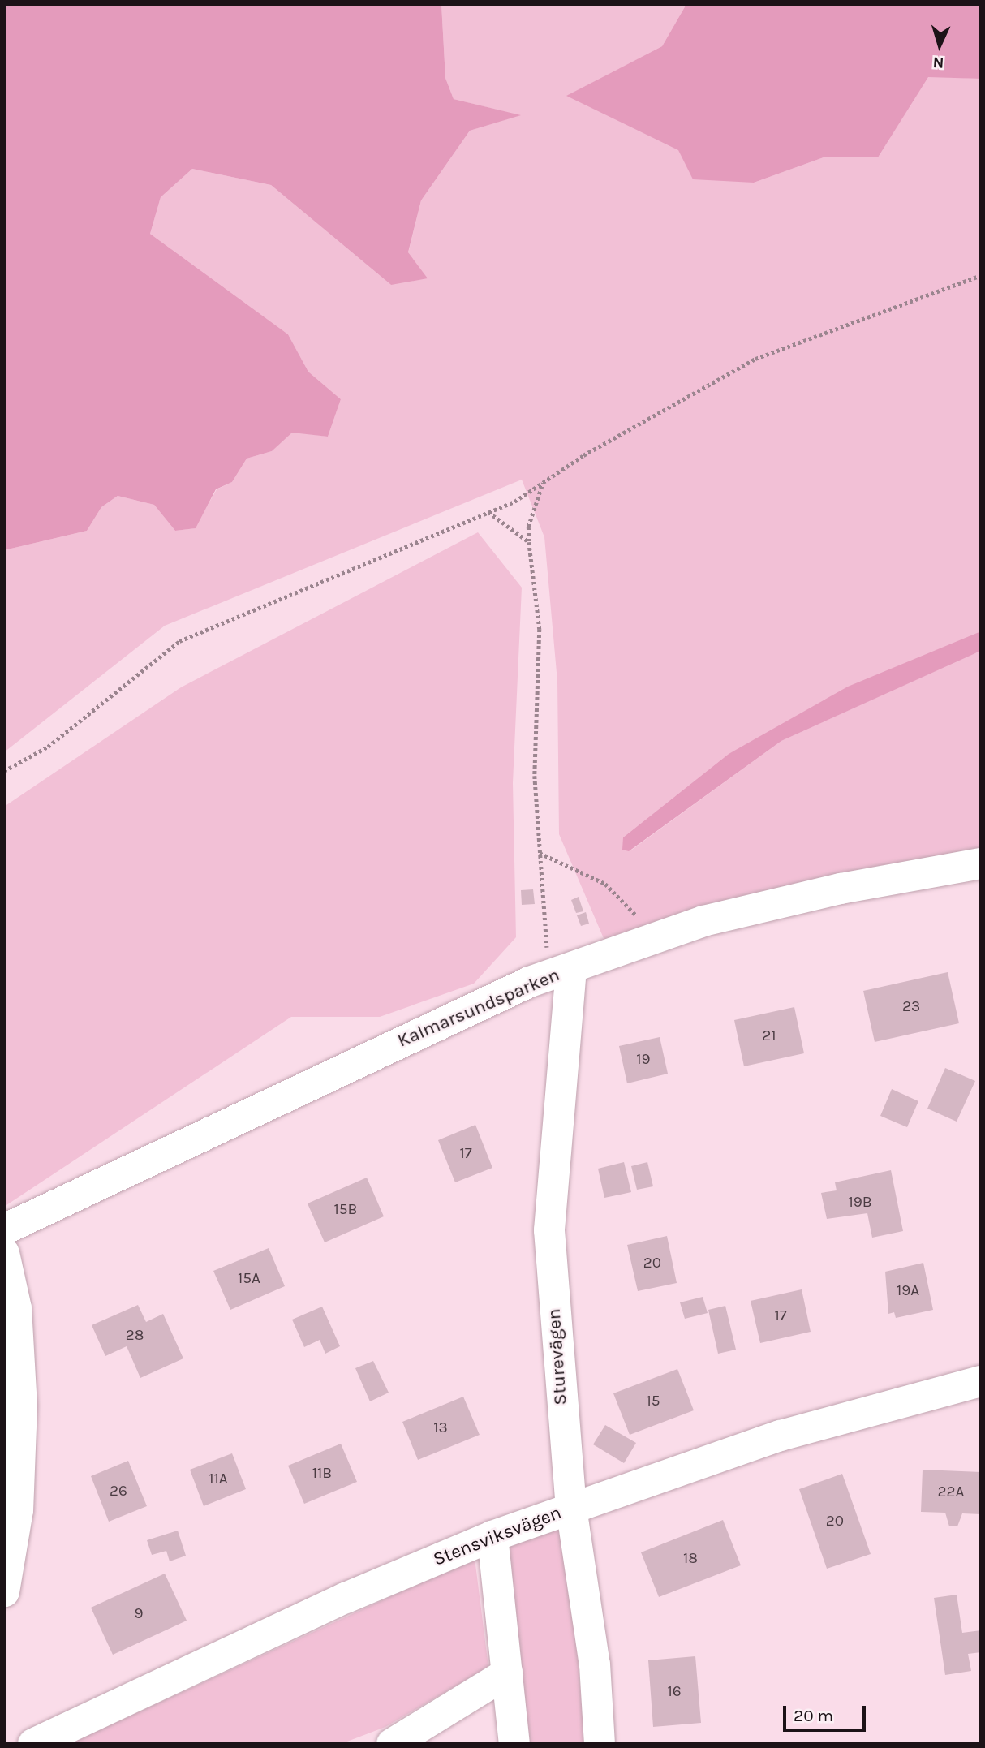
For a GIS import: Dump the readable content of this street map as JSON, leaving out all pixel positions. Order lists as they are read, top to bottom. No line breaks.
{"streets":{"street":["Kalmarsundsparken","Sturevägen","Stensviksvägen"]},"crossings":[["Kalmarsundsparken","Sturevägen"],["Sturevägen","Stensviksvägen"]],"house_numbers":["23","21","19","17","19B","15B","20","15A","19A","17","28","15","13","11B","11A","26","22A","20","18","9","16"],"scale_bar":"20 m","north":"bottom"}
